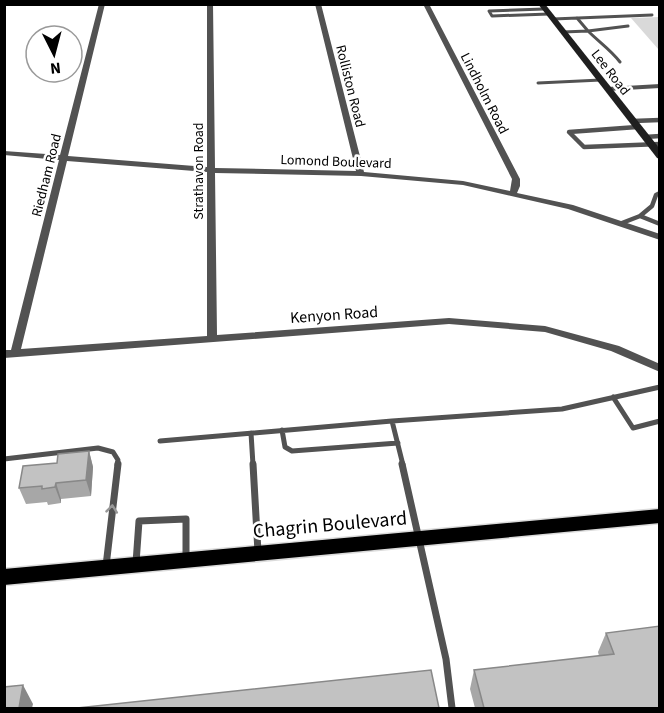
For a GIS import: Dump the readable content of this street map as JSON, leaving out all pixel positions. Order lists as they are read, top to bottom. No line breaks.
{"streets":{"main road":["Lee Road","Chagrin Boulevard"],"street":["Rolliston Road","Lindholm Road","Lomond Boulevard","Strathavon Road","Riedham Road","Kenyon Road"]},"crossings":[["Rolliston Road","Lomond Boulevard"],["Lindholm Road","Lomond Boulevard"],["Lomond Boulevard","Strathavon Road"],["Lomond Boulevard","Riedham Road"],["Strathavon Road","Kenyon Road"],["Riedham Road","Kenyon Road"]],"north":"bottom"}
